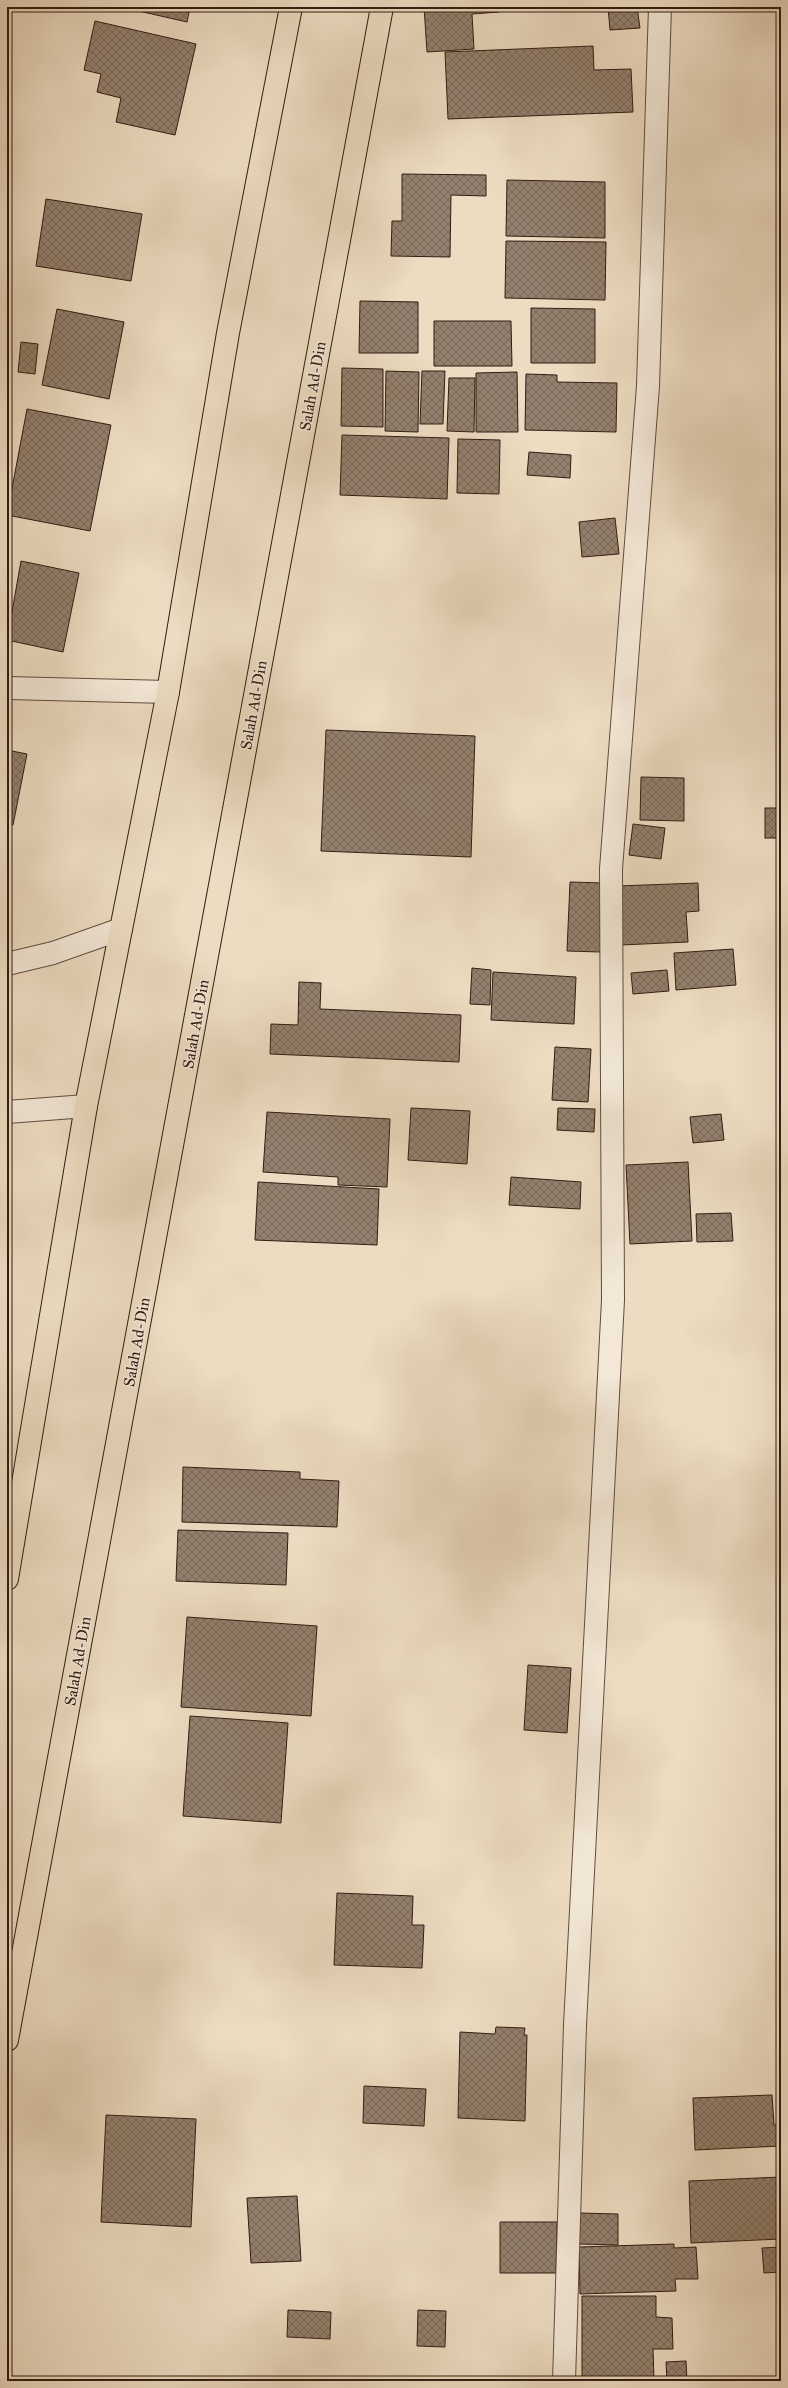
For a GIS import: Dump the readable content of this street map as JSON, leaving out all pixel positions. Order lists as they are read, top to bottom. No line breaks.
{"streets":{"highway":["Salah Ad-Din"]}}
